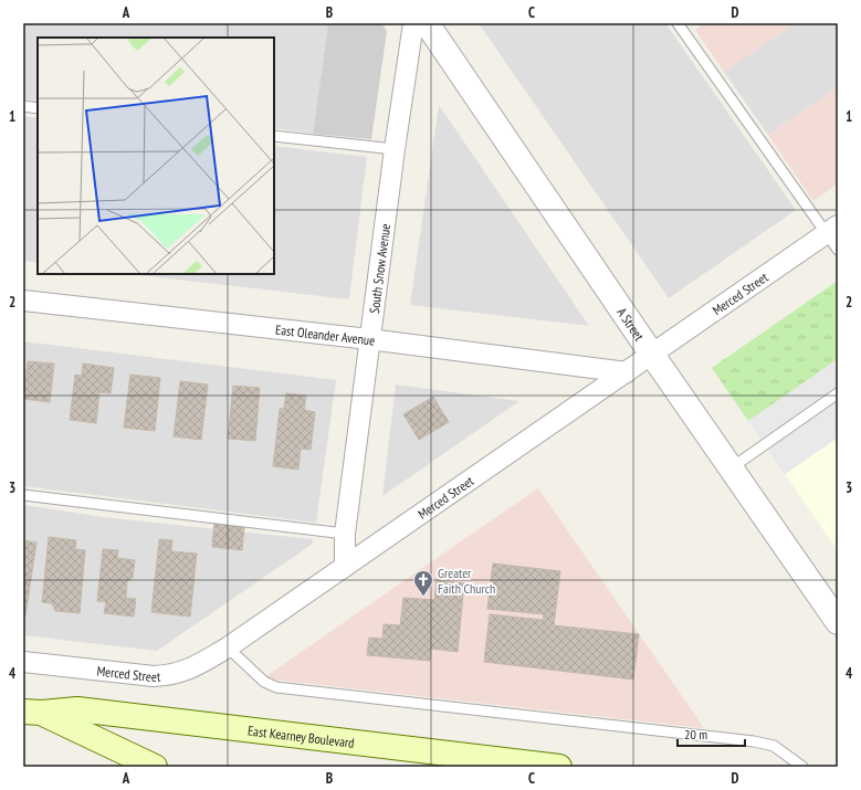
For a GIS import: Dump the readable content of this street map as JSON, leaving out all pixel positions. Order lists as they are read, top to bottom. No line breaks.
{"streets":{"main road":["East Kearney Boulevard"],"street":["South Snow Avenue","Merced Street","A Street","East Oleander Avenue"]},"crossings":[["South Snow Avenue","Merced Street"],["South Snow Avenue","East Oleander Avenue"],["Merced Street","A Street"],["Merced Street","East Oleander Avenue"]],"places":{"church":["Greater Faith Church"]},"scale_bar":"20 m","grid":{"columns":["A","B","C","D"],"rows":["1","2","3","4"]}}
